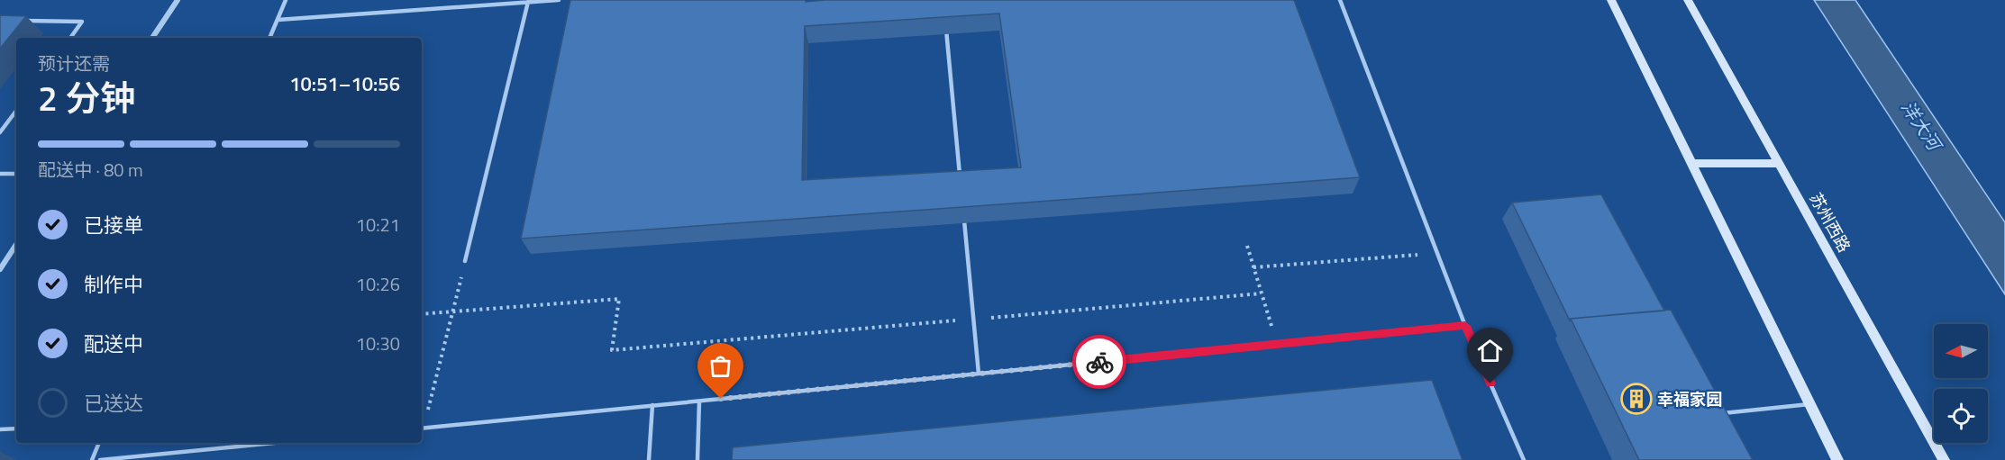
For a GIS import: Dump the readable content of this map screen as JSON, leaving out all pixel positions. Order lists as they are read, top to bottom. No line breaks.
{"streets":{"main road":["苏州西路"]},"water":["洋大河"],"places":{"building":["幸福家园"]},"north":"left","page":{"heading":["2 分钟","预计还需","10:51–10:56"],"bar":"配送中 · 80 m","list":[["已接单","10:21"],["制作中","10:26"],["配送中","10:30"],"已送达"]}}
